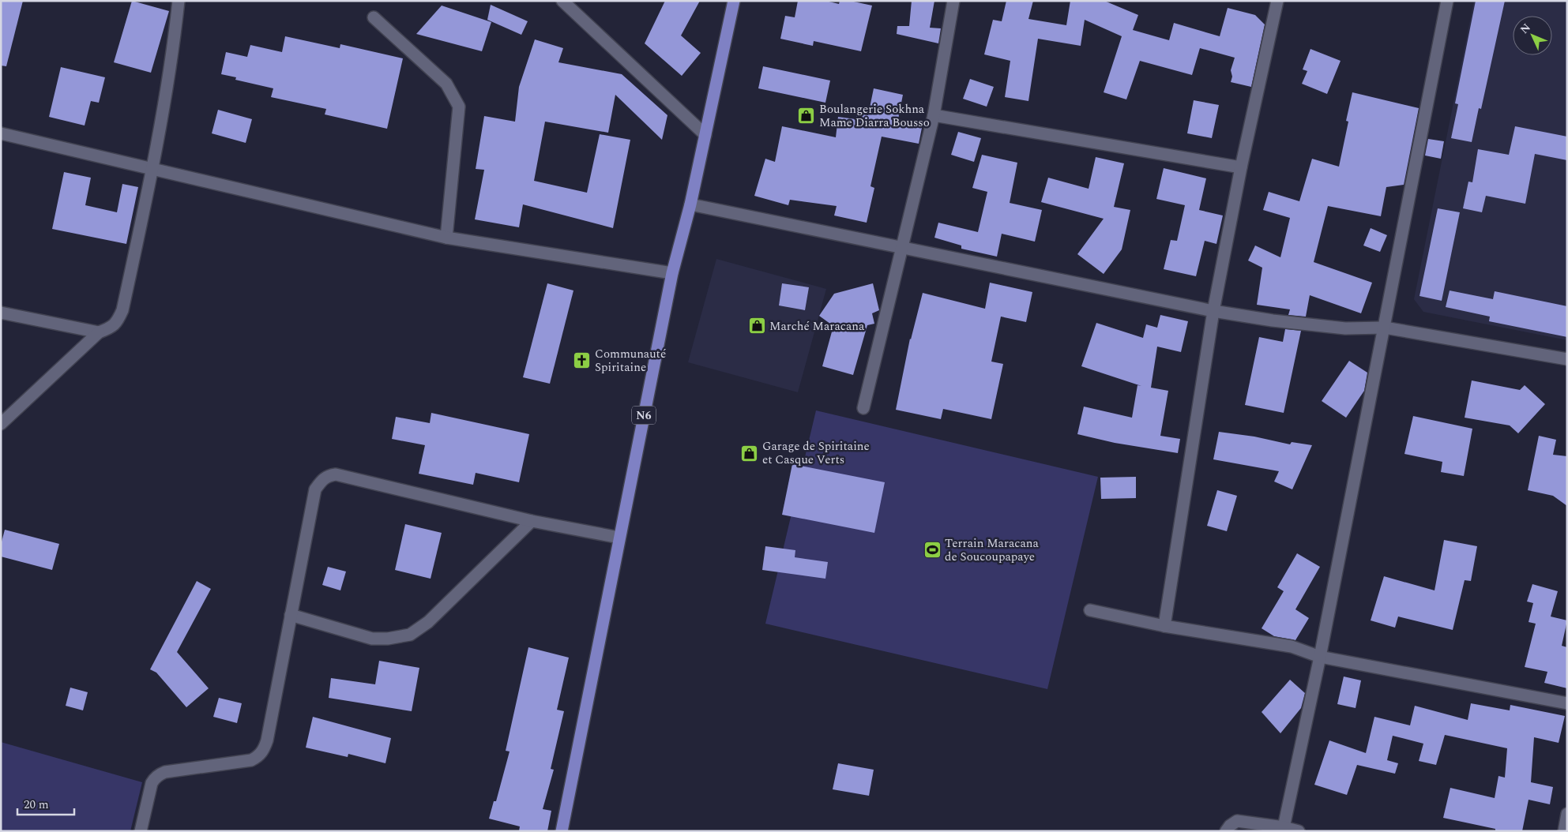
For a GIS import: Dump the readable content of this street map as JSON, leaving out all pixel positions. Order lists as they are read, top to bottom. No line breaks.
{"streets":{"main road":["N6"]},"places":{"shop":["Boulangerie Sokhna Mame Diarra Bousso","Marché Maracana","Garage de Spiritaine et Casque Verts"],"church":["Communauté Spiritaine"],"sports":["Terrain Maracana de Soucoupapaye"]},"scale_bar":"20 m","north":"top left"}
